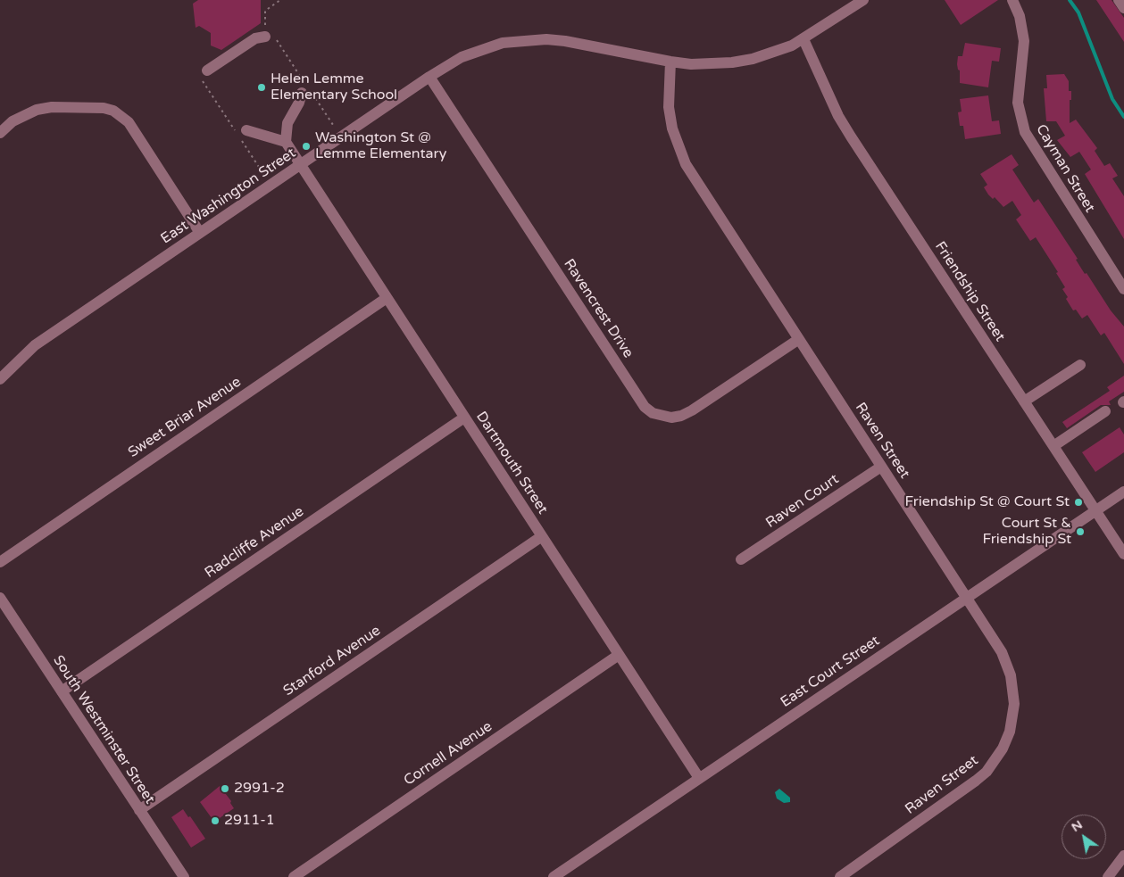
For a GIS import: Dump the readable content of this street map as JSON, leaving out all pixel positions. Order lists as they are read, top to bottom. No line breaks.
{"streets":{"street":["Cayman Street","East Washington Street","Friendship Street","Ravencrest Drive","Sweet Briar Avenue","Raven Street","Dartmouth Street","Raven Court","Radcliffe Avenue","Stanford Avenue","East Court Street","South Westminster Street","Cornell Avenue"]},"crossings":[["East Washington Street","Friendship Street"],["East Washington Street","Ravencrest Drive"],["East Washington Street","Raven Street"],["East Washington Street","Dartmouth Street"],["Friendship Street","East Court Street"],["Ravencrest Drive","Raven Street"],["Sweet Briar Avenue","Dartmouth Street"],["Raven Street","Raven Court"],["Raven Street","East Court Street"],["Dartmouth Street","Radcliffe Avenue"],["Dartmouth Street","Stanford Avenue"],["Dartmouth Street","East Court Street"],["Dartmouth Street","Cornell Avenue"],["Radcliffe Avenue","South Westminster Street"],["Stanford Avenue","South Westminster Street"]],"places":["Helen Lemme Elementary School","Washington St @ Lemme Elementary","Friendship St @ Court St","Court St & Friendship St","2991-2","2911-1"],"north":"top left"}
